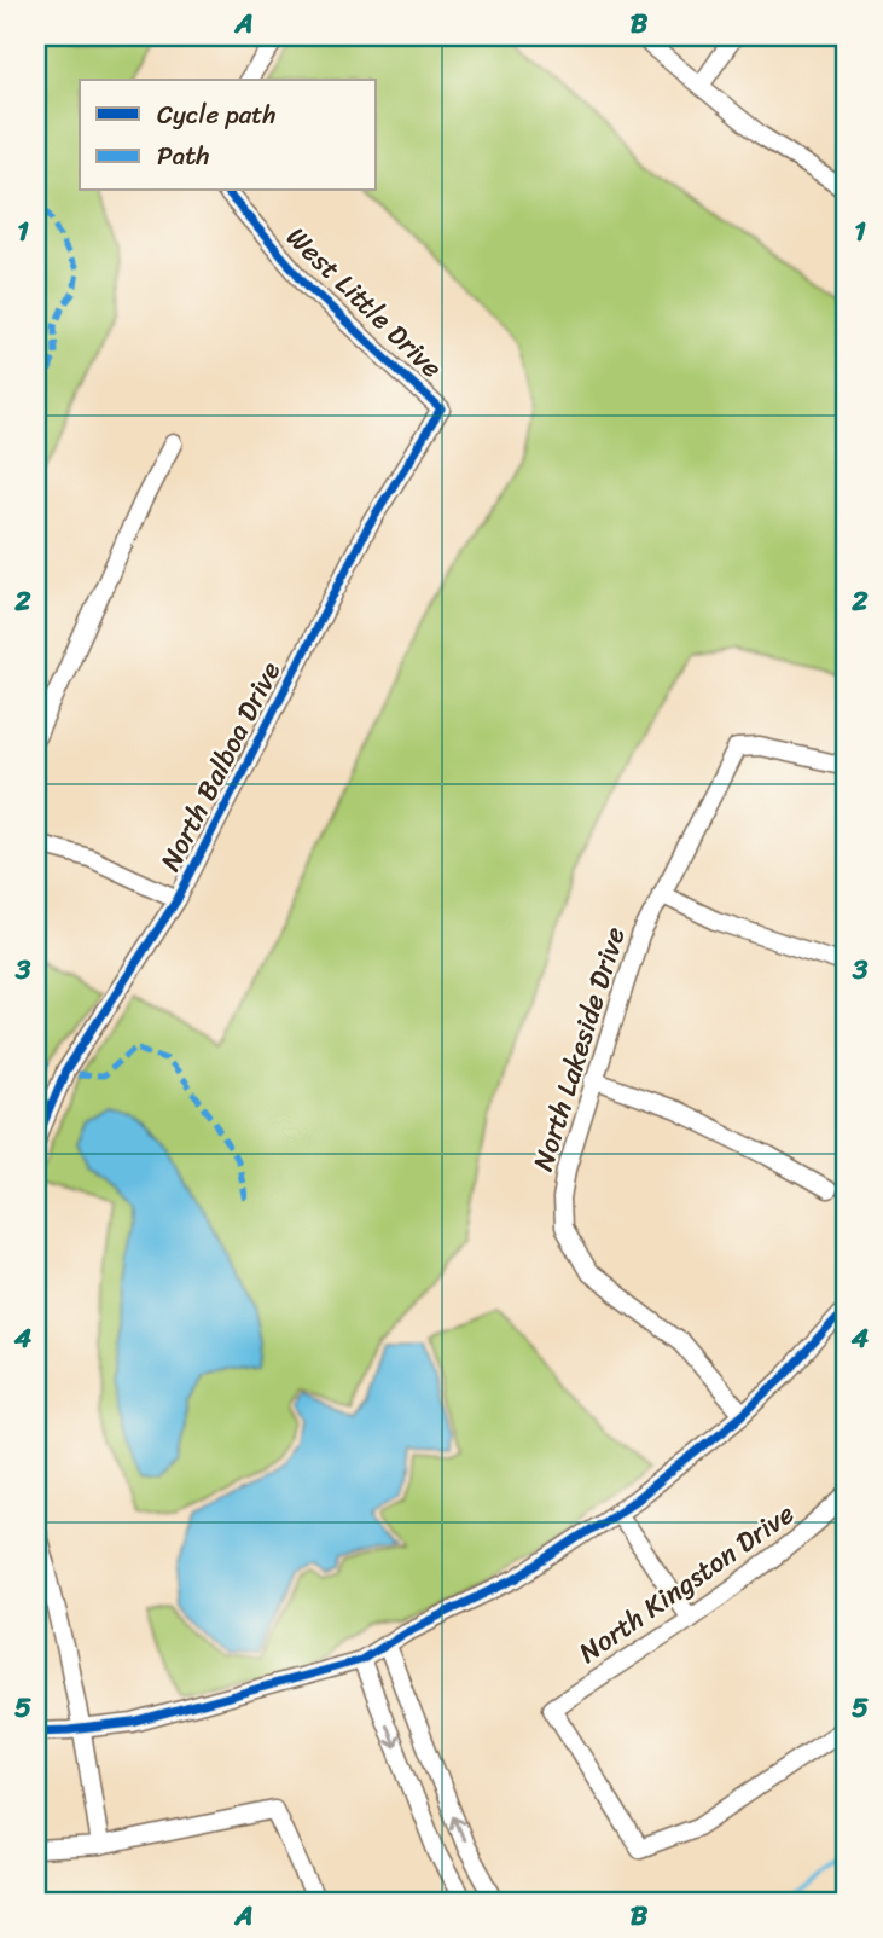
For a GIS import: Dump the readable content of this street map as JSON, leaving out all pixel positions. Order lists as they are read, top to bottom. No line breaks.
{"streets":{"street":["West Little Drive","North Balboa Drive","North Lakeside Drive","North Kingston Drive"]},"crossings":[["West Little Drive","North Balboa Drive"]],"legend":["Cycle path","Path"],"grid":{"columns":["A","B"],"rows":["1","2","3","4","5"]}}
